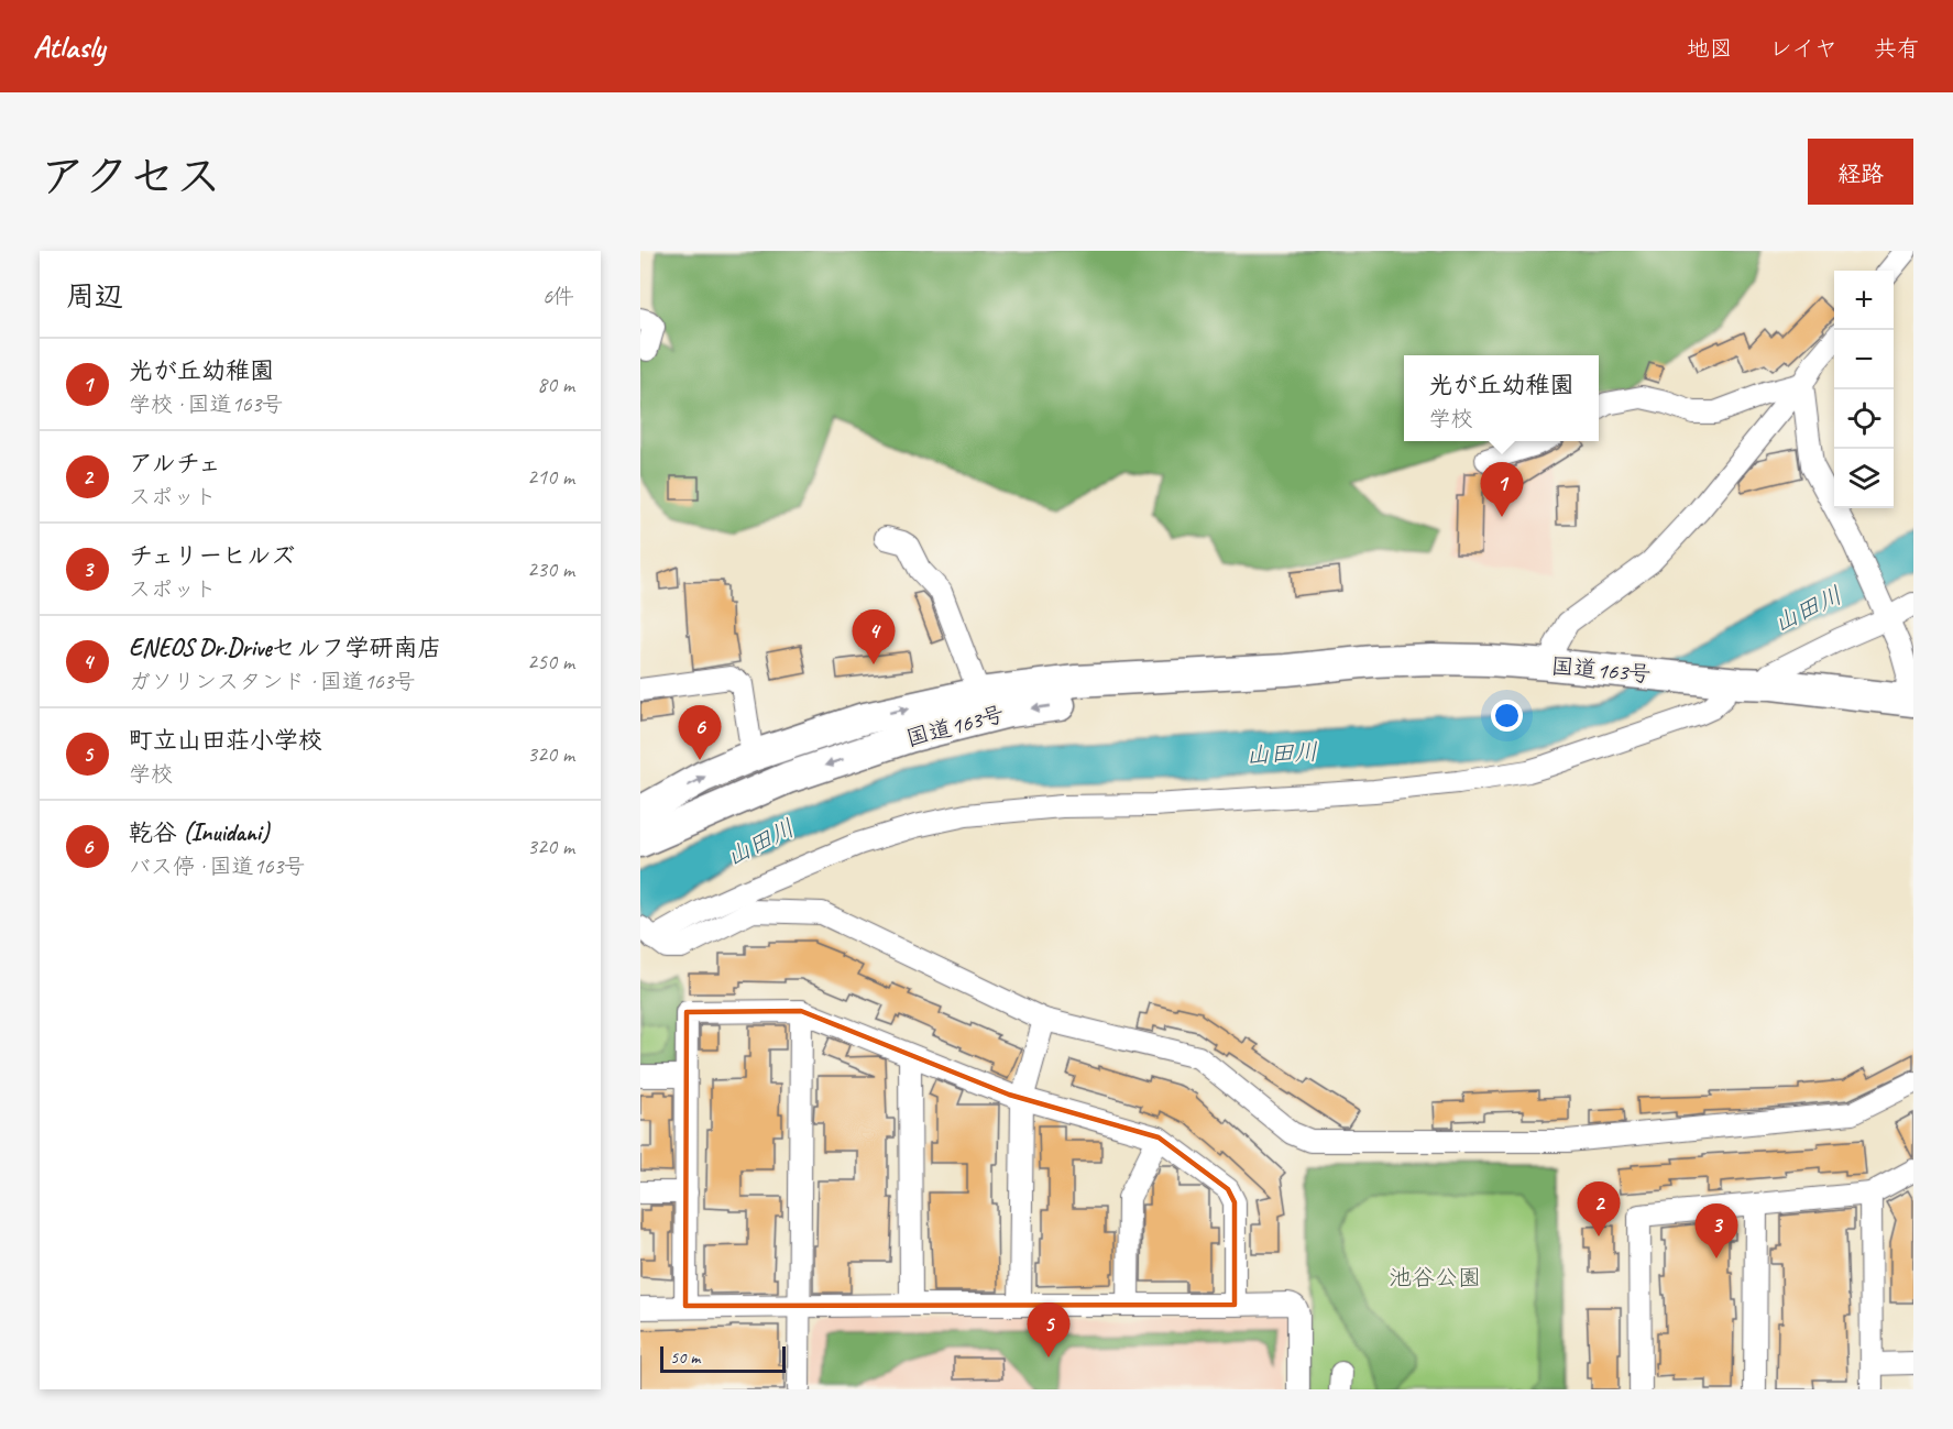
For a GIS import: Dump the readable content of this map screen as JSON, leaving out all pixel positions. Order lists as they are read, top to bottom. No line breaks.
{"streets":{"highway":["国道163号"]},"water":["山田川"],"parks":["池谷公園"],"scale_bar":"50 m","page":{"header":"Atlasly","nav":["地図","レイヤ","共有"],"title":"アクセス","buttons":"経路","heading":["周辺","6件"],"map_buttons":["+","−"],"list":[{"mark":"1","name":"光が丘幼稚園","note":"学校 · 国道163号","value":"80 m"},{"mark":"2","name":"アルチェ","note":"スポット","value":"210 m"},{"mark":"3","name":"チェリーヒルズ","note":"スポット","value":"230 m"},{"mark":"4","name":"ENEOS Dr.Driveセルフ学研南店","note":"ガソリンスタンド · 国道163号","value":"250 m"},{"mark":"5","name":"町立山田荘小学校","note":"学校","value":"320 m"},{"mark":"6","name":"乾谷 (Inuidani)","note":"バス停 · 国道163号","value":"320 m"}],"popup":["光が丘幼稚園","学校"],"pins":["1","4","6","2","3","5"],"scale":"50 m"}}
